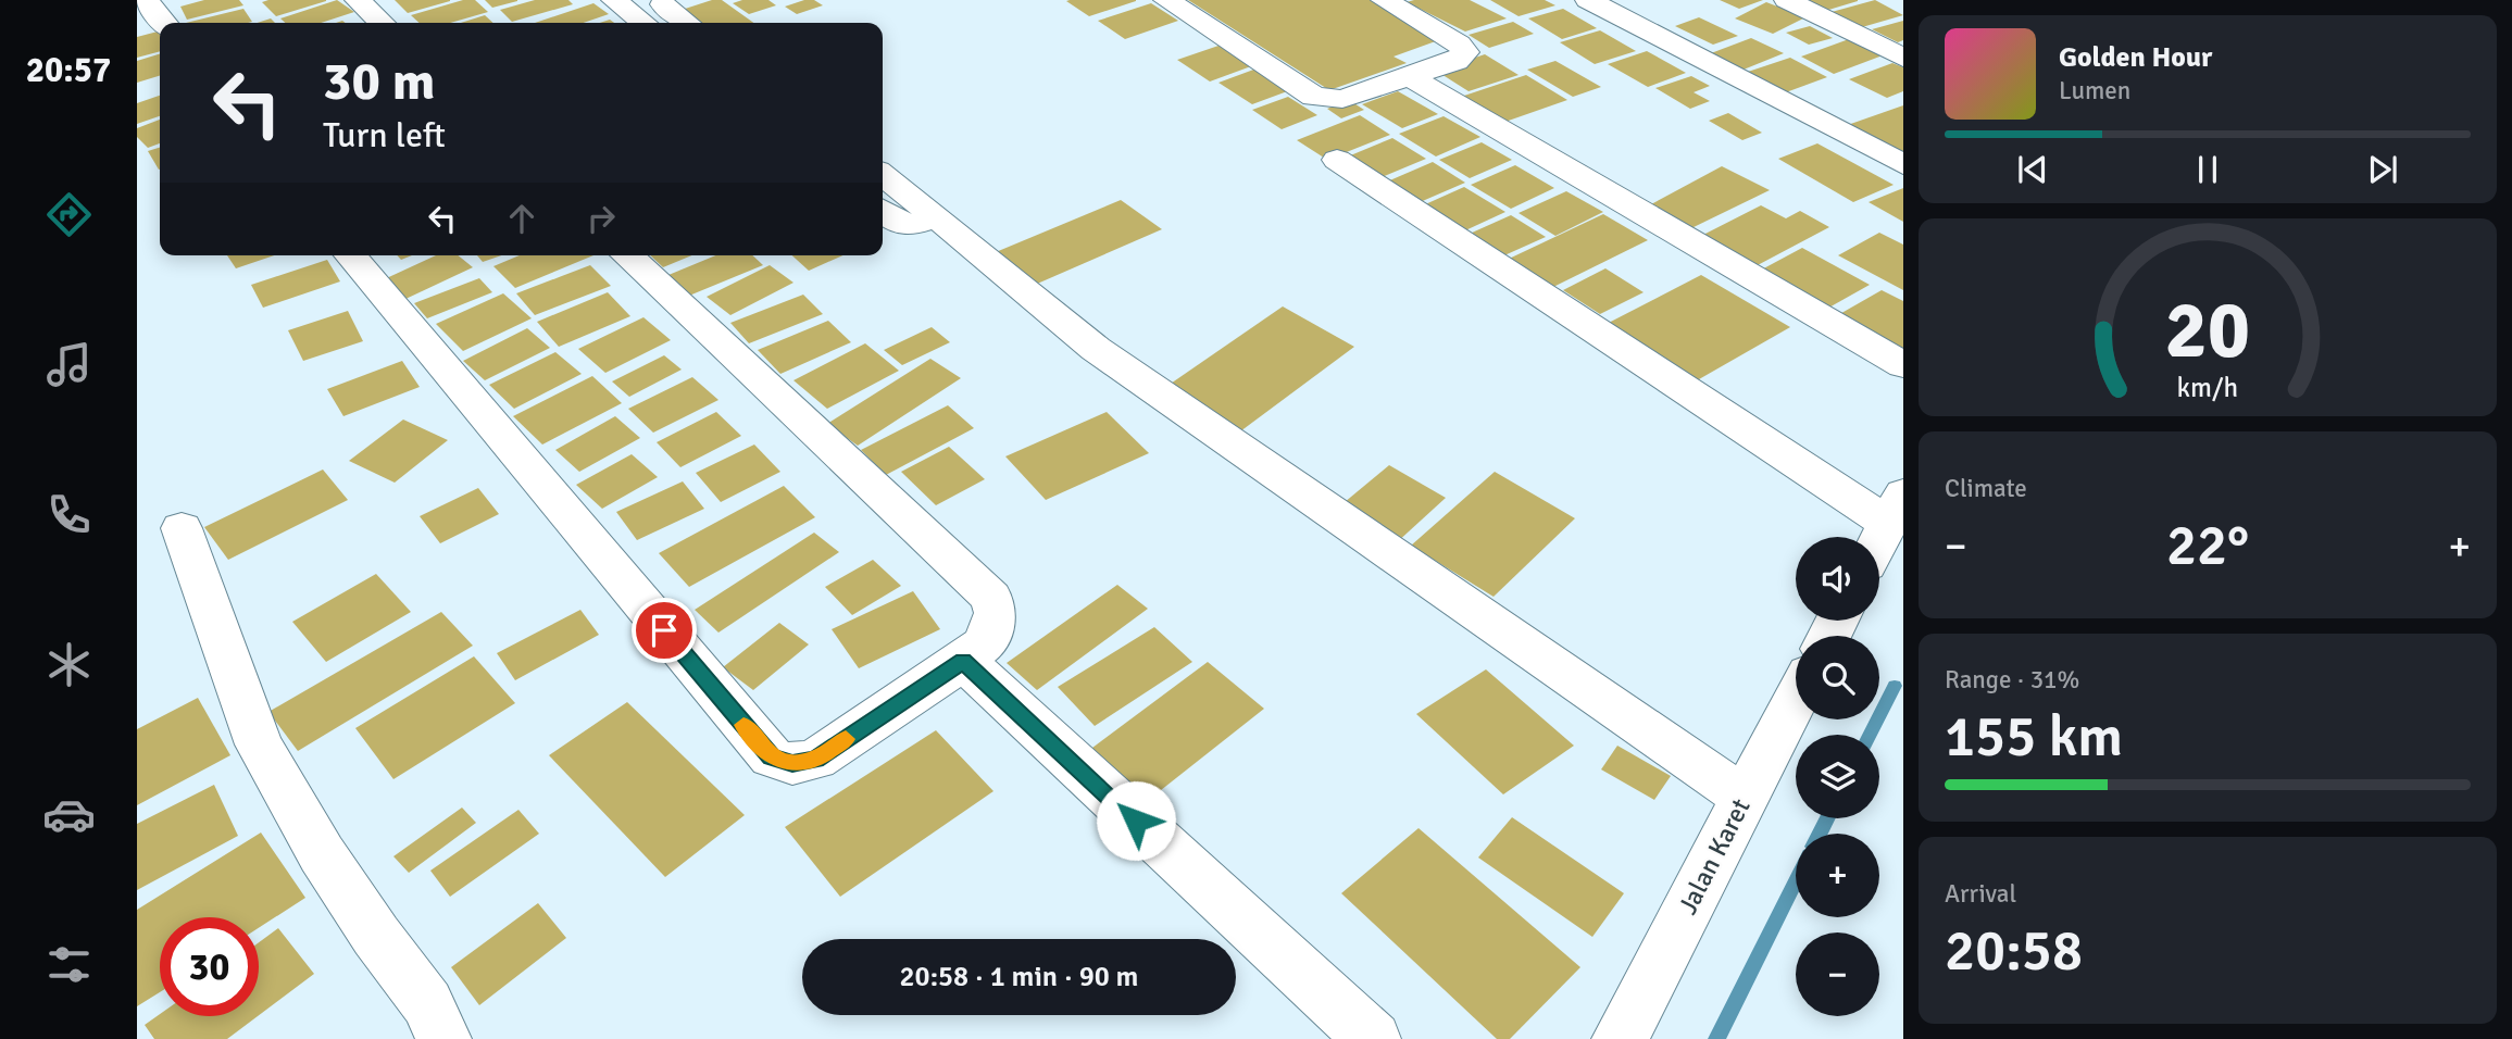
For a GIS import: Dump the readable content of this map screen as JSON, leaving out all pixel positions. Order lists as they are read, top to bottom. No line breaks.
{"streets":{"street":["Jalan Karet"]},"page":{"tabs":"20:57","turn":["30 m","Turn left"],"song":["Golden Hour","Lumen"],"tile":["Climate",["Range · 31%","155 km"],["Arrival","20:58"]],"heat":["−","22°","+"],"map_buttons":["+","−"],"limit":"30","trip":"20:58 · 1 min · 90 m","gauge":["20","km/h"]}}
